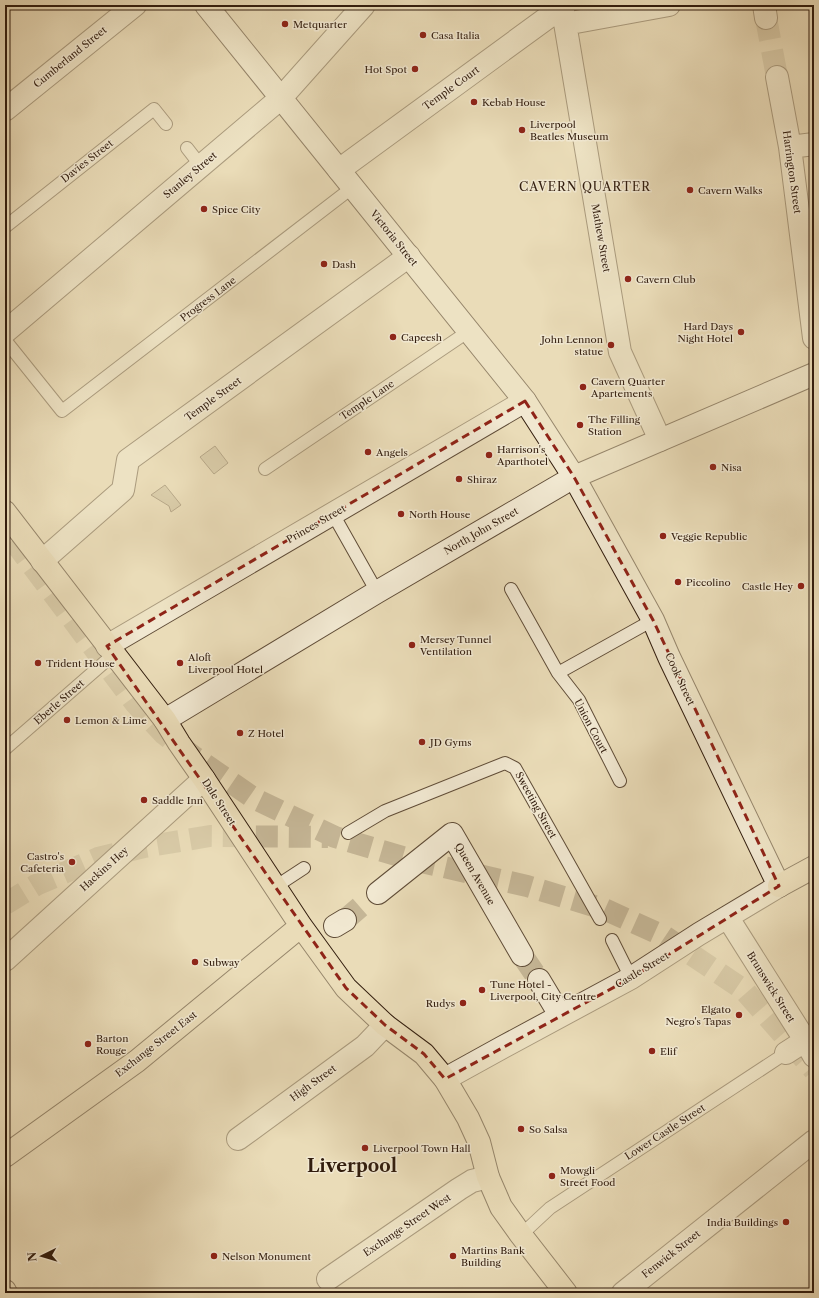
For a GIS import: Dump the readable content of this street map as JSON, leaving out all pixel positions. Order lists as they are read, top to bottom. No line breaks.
{"streets":{"main road":["Dale Street","Castle Street","Exchange Street East"],"street":["Cumberland Street","Temple Court","Harrington Street","Stanley Street","Victoria Street","Mathew Street","Temple Street","Princes Street","North John Street","Cook Street","Hackins Hey","Queen Avenue","Brunswick Street","High Street","Lower Castle Street","Exchange Street West","Fenwick Street"],"lane":["Davies Street","Progress Lane","Temple Lane","Eberle Street","Union Court","Sweeting Street"]},"crossings":[["Temple Court","Victoria Street"],["Temple Court","Mathew Street"],["Stanley Street","Victoria Street"],["Victoria Street","Progress Lane"],["Victoria Street","Temple Street"],["Victoria Street","Temple Lane"],["Victoria Street","Princes Street"],["Victoria Street","North John Street"],["Victoria Street","Cook Street"],["Mathew Street","North John Street"],["Temple Street","Dale Street"],["Princes Street","Eberle Street"],["Princes Street","Dale Street"],["North John Street","Cook Street"],["North John Street","Dale Street"],["Cook Street","Castle Street"],["Eberle Street","Dale Street"],["Dale Street","Hackins Hey"],["Dale Street","Castle Street"],["Dale Street","Exchange Street East"],["Dale Street","High Street"],["Dale Street","Lower Castle Street"],["Dale Street","Exchange Street West"],["Castle Street","Brunswick Street"],["Brunswick Street","Lower Castle Street"]],"districts":["CAVERN QUARTER","Liverpool"],"places":["Metquarter","Casa Italia","Hot Spot","Kebab House","Liverpool Beatles Museum","Cavern Walks","Spice City","Dash","Cavern Club","Hard Days Night Hotel","Capeesh","John Lennon statue","Cavern Quarter Apartements","The Filling Station","Angels","Harrison's Aparthotel","Nisa","Shiraz","North House","Veggie Republic","Piccolino","Castle Hey","Mersey Tunnel Ventilation","Trident House","Aloft Liverpool Hotel","Lemon & Lime","Z Hotel","JD Gyms","Saddle Inn","Castro's Cafeteria","Subway","Tune Hotel - Liverpool, City Centre","Rudys","Elgato Negro's Tapas","Barton Rouge","Elif","So Salsa","Liverpool Town Hall","Mowgli Street Food","India Buildings","Nelson Monument","Martins Bank Building"],"north":"left"}
